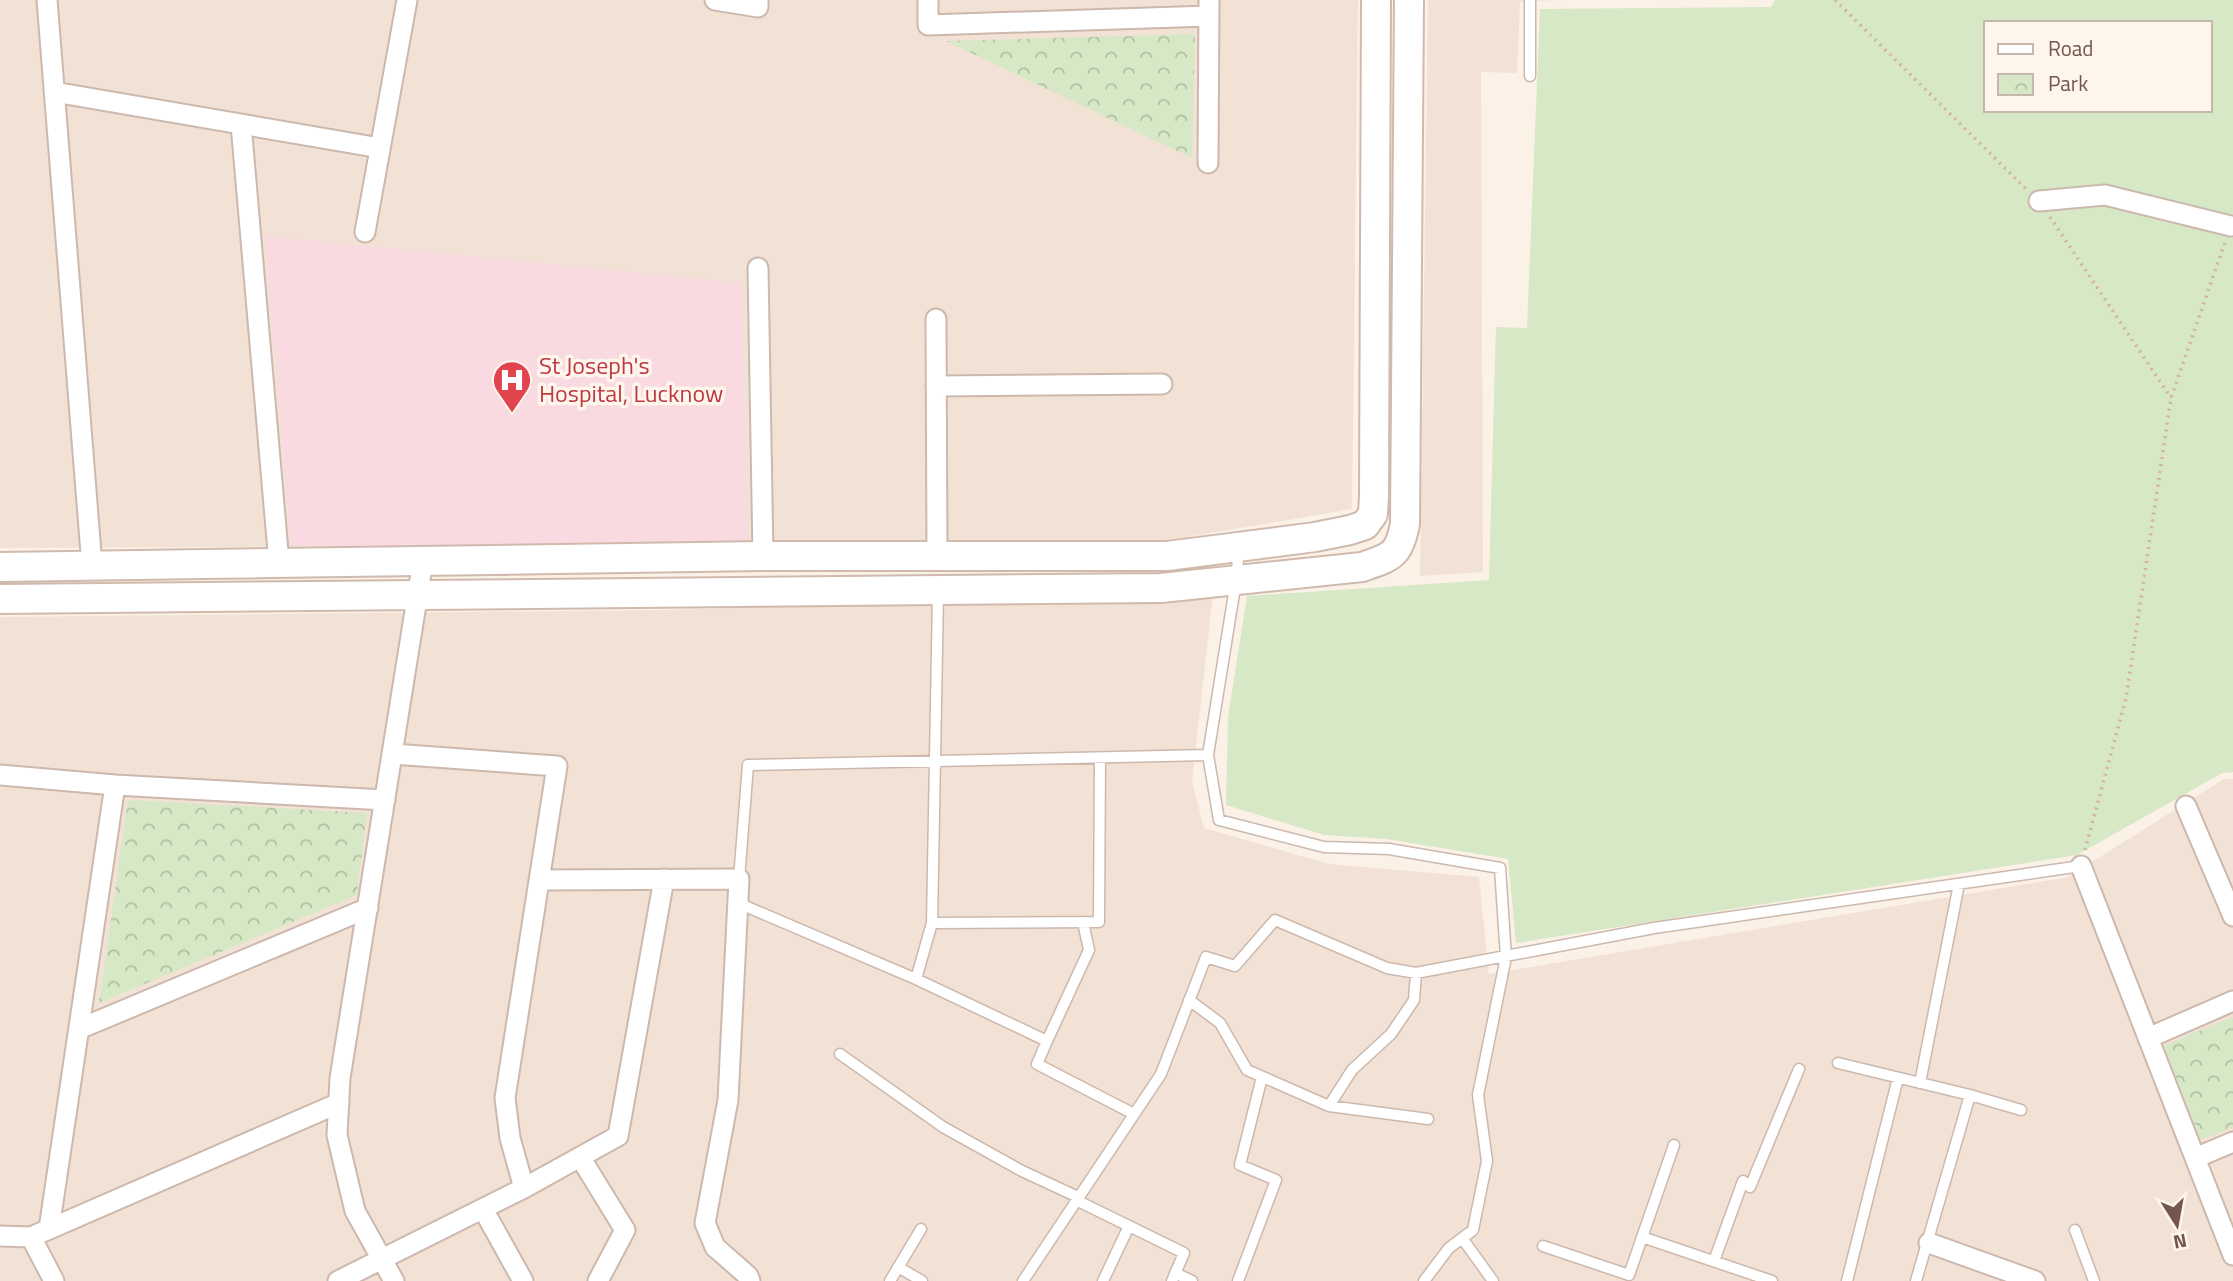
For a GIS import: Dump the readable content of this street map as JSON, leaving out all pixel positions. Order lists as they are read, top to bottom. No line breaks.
{"places":{"hospital":["St Joseph's Hospital, Lucknow"]},"legend":["Road","Park"],"north":"bottom"}
